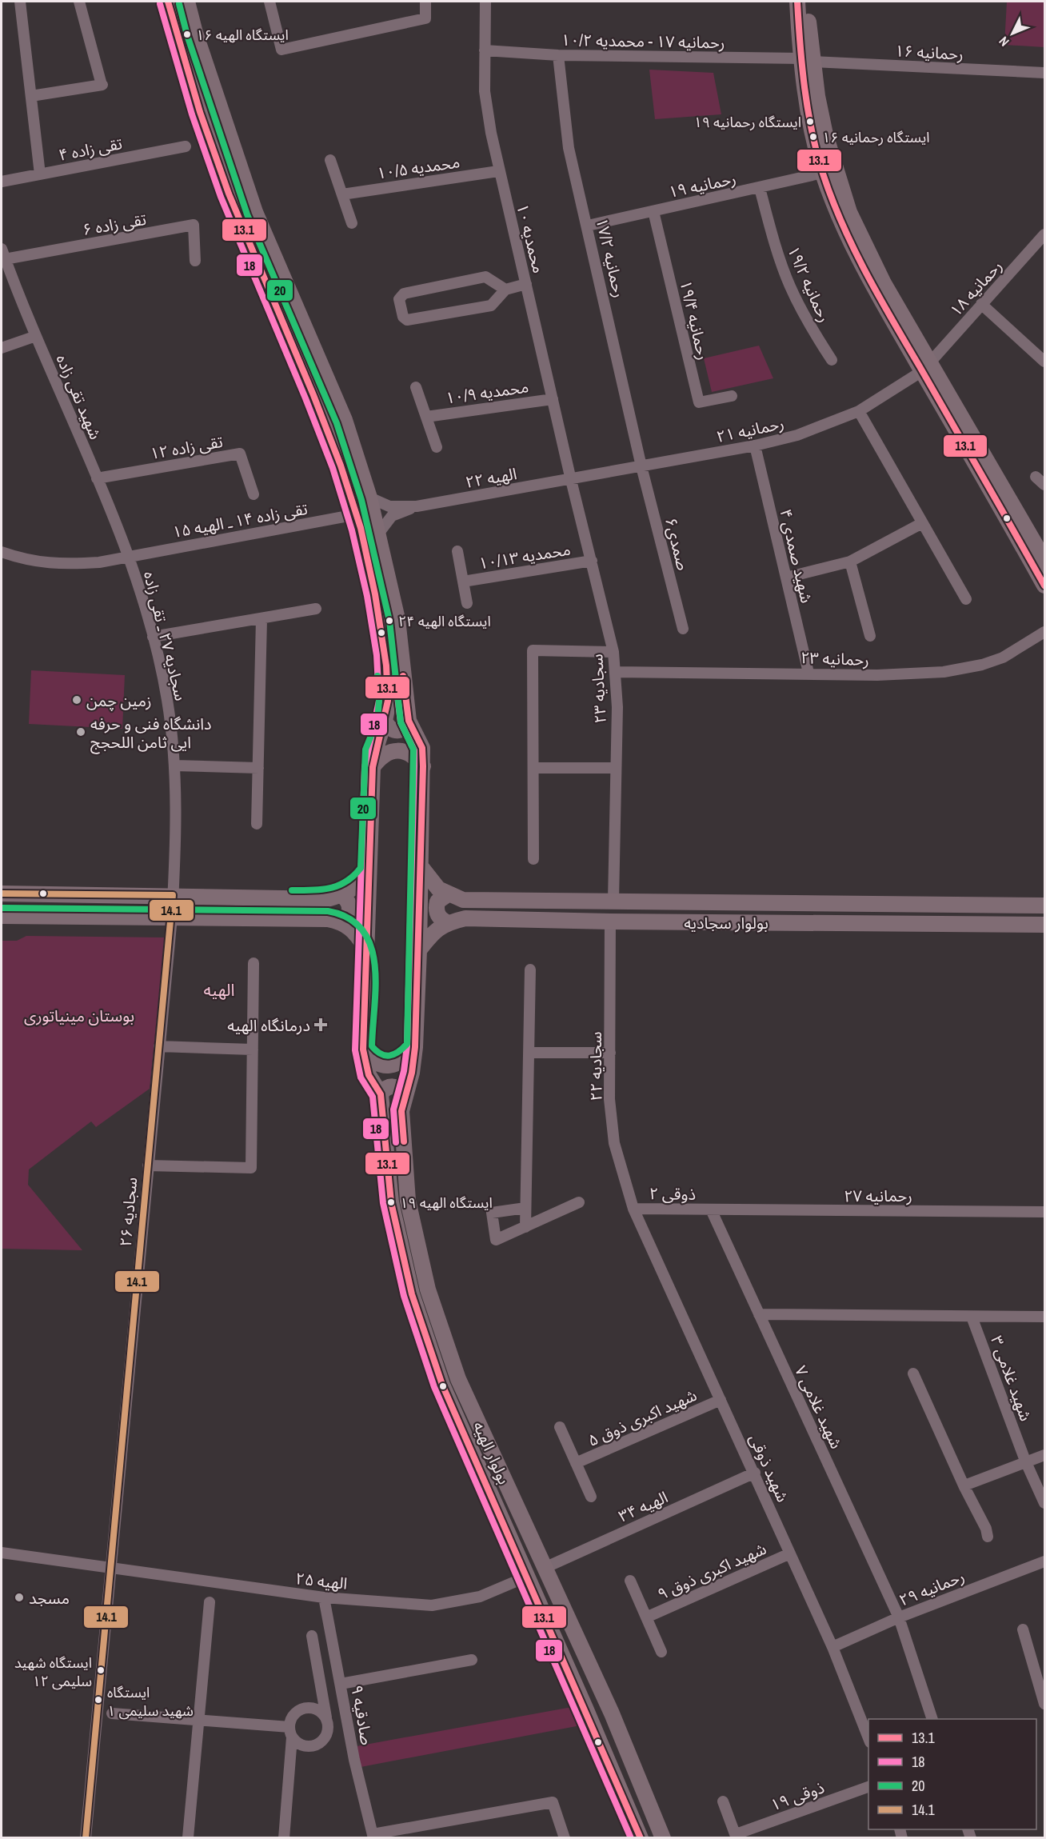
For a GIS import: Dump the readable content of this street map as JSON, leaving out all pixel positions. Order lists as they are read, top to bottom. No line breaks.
{"streets":{"main road":["بولوار سجادیه","بولوار الهیه"],"street":["رحمانیه ۱۷ - محمدیه ۱۰/۲","رحمانیه ۱۶","تقی زاده ۴","محمدیه ۱۰/۵","رحمانیه ۱۹","تقی زاده ۶","محمدیه ۱۰","رحمانیه ۱۷/۲","رحمانیه ۱۹/۲","رحمانیه ۱۸","رحمانیه ۱۹/۴","محمدیه ۱۰/۹","شهید تقی زاده","رحمانیه ۲۱","تقی زاده ۱۲","الهیه ۲۲","تقی زاده ۱۴ ـ الهیه ۱۵","صمدی۶","محمدیه ۱۰/۱۳","شهید صمدی ۴","سجادیه ۲۷ ـ تقی زاده","رحمانیه ۲۳","سجادیه ۲۳","سجادیه ۲۲","ذوقی ۲","رحمانیه ۲۷","سجادیه ۲۶","شهید غلامی ۳","شهید غلامی ۷","شهید اکبری ذوق ۵","شهید ذوقی","الهیه ۳۴","شهید اکبری ذوق ۹","الهیه ۲۵","رحمانیه ۲۹","صادقیه ۹","ذوقی ۱۹"]},"crossings":[["رحمانیه ۱۷ - محمدیه ۱۰/۲","رحمانیه ۱۶"],["رحمانیه ۱۷ - محمدیه ۱۰/۲","محمدیه ۱۰"],["رحمانیه ۱۷ - محمدیه ۱۰/۲","رحمانیه ۱۷/۲"],["محمدیه ۱۰/۵","محمدیه ۱۰"],["رحمانیه ۱۹","رحمانیه ۱۷/۲"],["رحمانیه ۱۹","رحمانیه ۱۹/۲"],["رحمانیه ۱۹","رحمانیه ۱۹/۴"],["تقی زاده ۶","شهید تقی زاده"],["محمدیه ۱۰","محمدیه ۱۰/۹"],["محمدیه ۱۰","رحمانیه ۲۱"],["محمدیه ۱۰","الهیه ۲۲"],["محمدیه ۱۰","سجادیه ۲۳"],["رحمانیه ۱۷/۲","رحمانیه ۲۱"],["رحمانیه ۱۷/۲","صمدی۶"],["رحمانیه ۱۸","رحمانیه ۲۱"],["شهید تقی زاده","تقی زاده ۱۲"],["شهید تقی زاده","تقی زاده ۱۴ ـ الهیه ۱۵"],["شهید تقی زاده","سجادیه ۲۷ ـ تقی زاده"],["رحمانیه ۲۱","الهیه ۲۲"],["رحمانیه ۲۱","صمدی۶"],["رحمانیه ۲۱","شهید صمدی ۴"],["رحمانیه ۲۱","سجادیه ۲۳"],["الهیه ۲۲","سجادیه ۲۳"],["تقی زاده ۱۴ ـ الهیه ۱۵","سجادیه ۲۷ ـ تقی زاده"],["محمدیه ۱۰/۱۳","سجادیه ۲۳"],["شهید صمدی ۴","رحمانیه ۲۳"],["سجادیه ۲۷ ـ تقی زاده","سجادیه ۲۶"],["رحمانیه ۲۳","سجادیه ۲۳"],["سجادیه ۲۳","بولوار سجادیه"],["بولوار سجادیه","سجادیه ۲۲"],["بولوار سجادیه","بولوار الهیه"],["سجادیه ۲۲","ذوقی ۲"],["سجادیه ۲۲","شهید ذوقی"],["ذوقی ۲","رحمانیه ۲۷"],["ذوقی ۲","شهید غلامی ۷"],["ذوقی ۲","شهید ذوقی"],["رحمانیه ۲۷","شهید غلامی ۷"],["سجادیه ۲۶","الهیه ۲۵"],["شهید غلامی ۷","رحمانیه ۲۹"],["شهید اکبری ذوق ۵","شهید ذوقی"],["بولوار الهیه","الهیه ۳۴"],["بولوار الهیه","الهیه ۲۵"],["شهید ذوقی","الهیه ۳۴"],["شهید ذوقی","شهید اکبری ذوق ۹"],["شهید ذوقی","رحمانیه ۲۹"],["الهیه ۲۵","صادقیه ۹"]],"districts":["الهیه"],"parks":["بوستان مینیاتوری"],"places":{"other":["ایستگاه الهیه ۱۶","ایستگاه رحمانیه ۱۹","ایستگاه رحمانیه ۱۶","ایستگاه الهیه ۲۴","زمین چمن","دانشگاه فنی و حرفه ایی ثامن اللحجج","ایستگاه الهیه ۱۹","مسجد","ایستگاه شهید سلیمی ۱۲","ایستگاه شهید سلیمی ۱"],"health":["درمانگاه الهیه"]},"lines":["transit line 13.1","transit line 18","transit line 20","transit line 14.1"],"legend":["13.1","18","20","14.1"],"north":"bottom left"}
